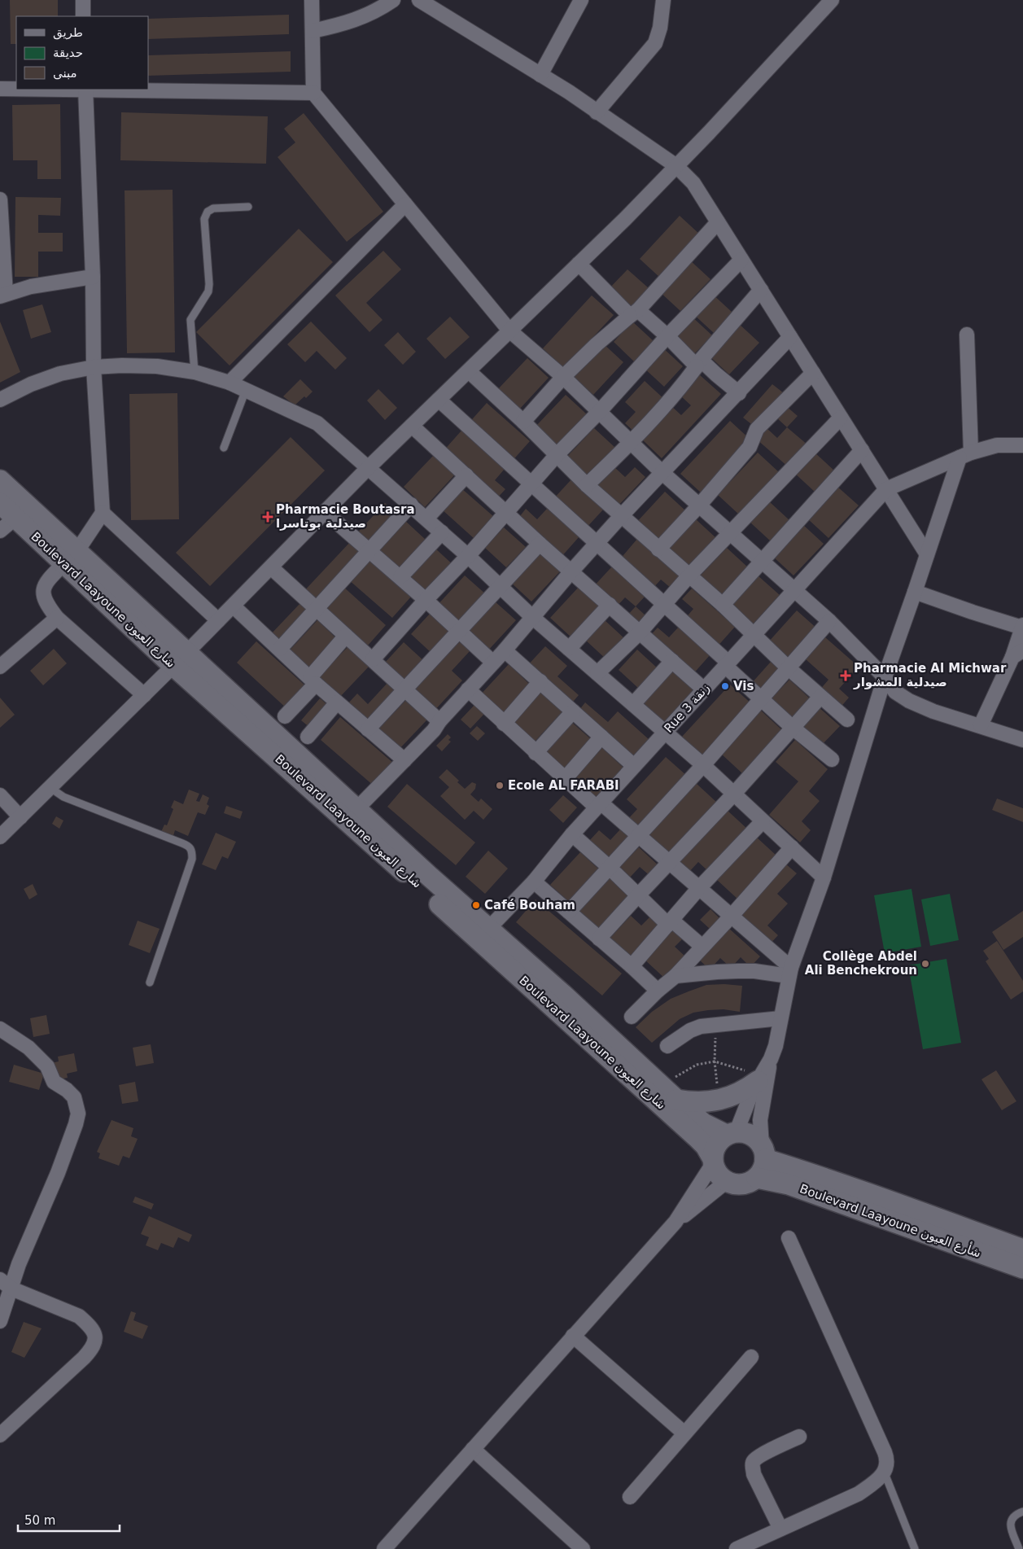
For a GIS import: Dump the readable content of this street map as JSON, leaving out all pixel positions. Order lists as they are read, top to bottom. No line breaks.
{"streets":{"street":["Boulevard Laayoune شارع العيون","Rue 3 زنقة","Boulevard Laayoune شأرع العيون"]},"crossings":[["Boulevard Laayoune شارع العيون","Rue 3 زنقة"],["Boulevard Laayoune شارع العيون","Boulevard Laayoune شأرع العيون"]],"places":{"health":["Pharmacie Boutasra صيدلية بوتاسرا","Pharmacie Al Michwar صيدلية المشوار"],"other":["Vis","Ecole AL FARABI","Café Bouham","Collège Abdel Ali Benchekroun"]},"legend":["طريق","حديقة","مبنى"],"scale_bar":"50 m"}
